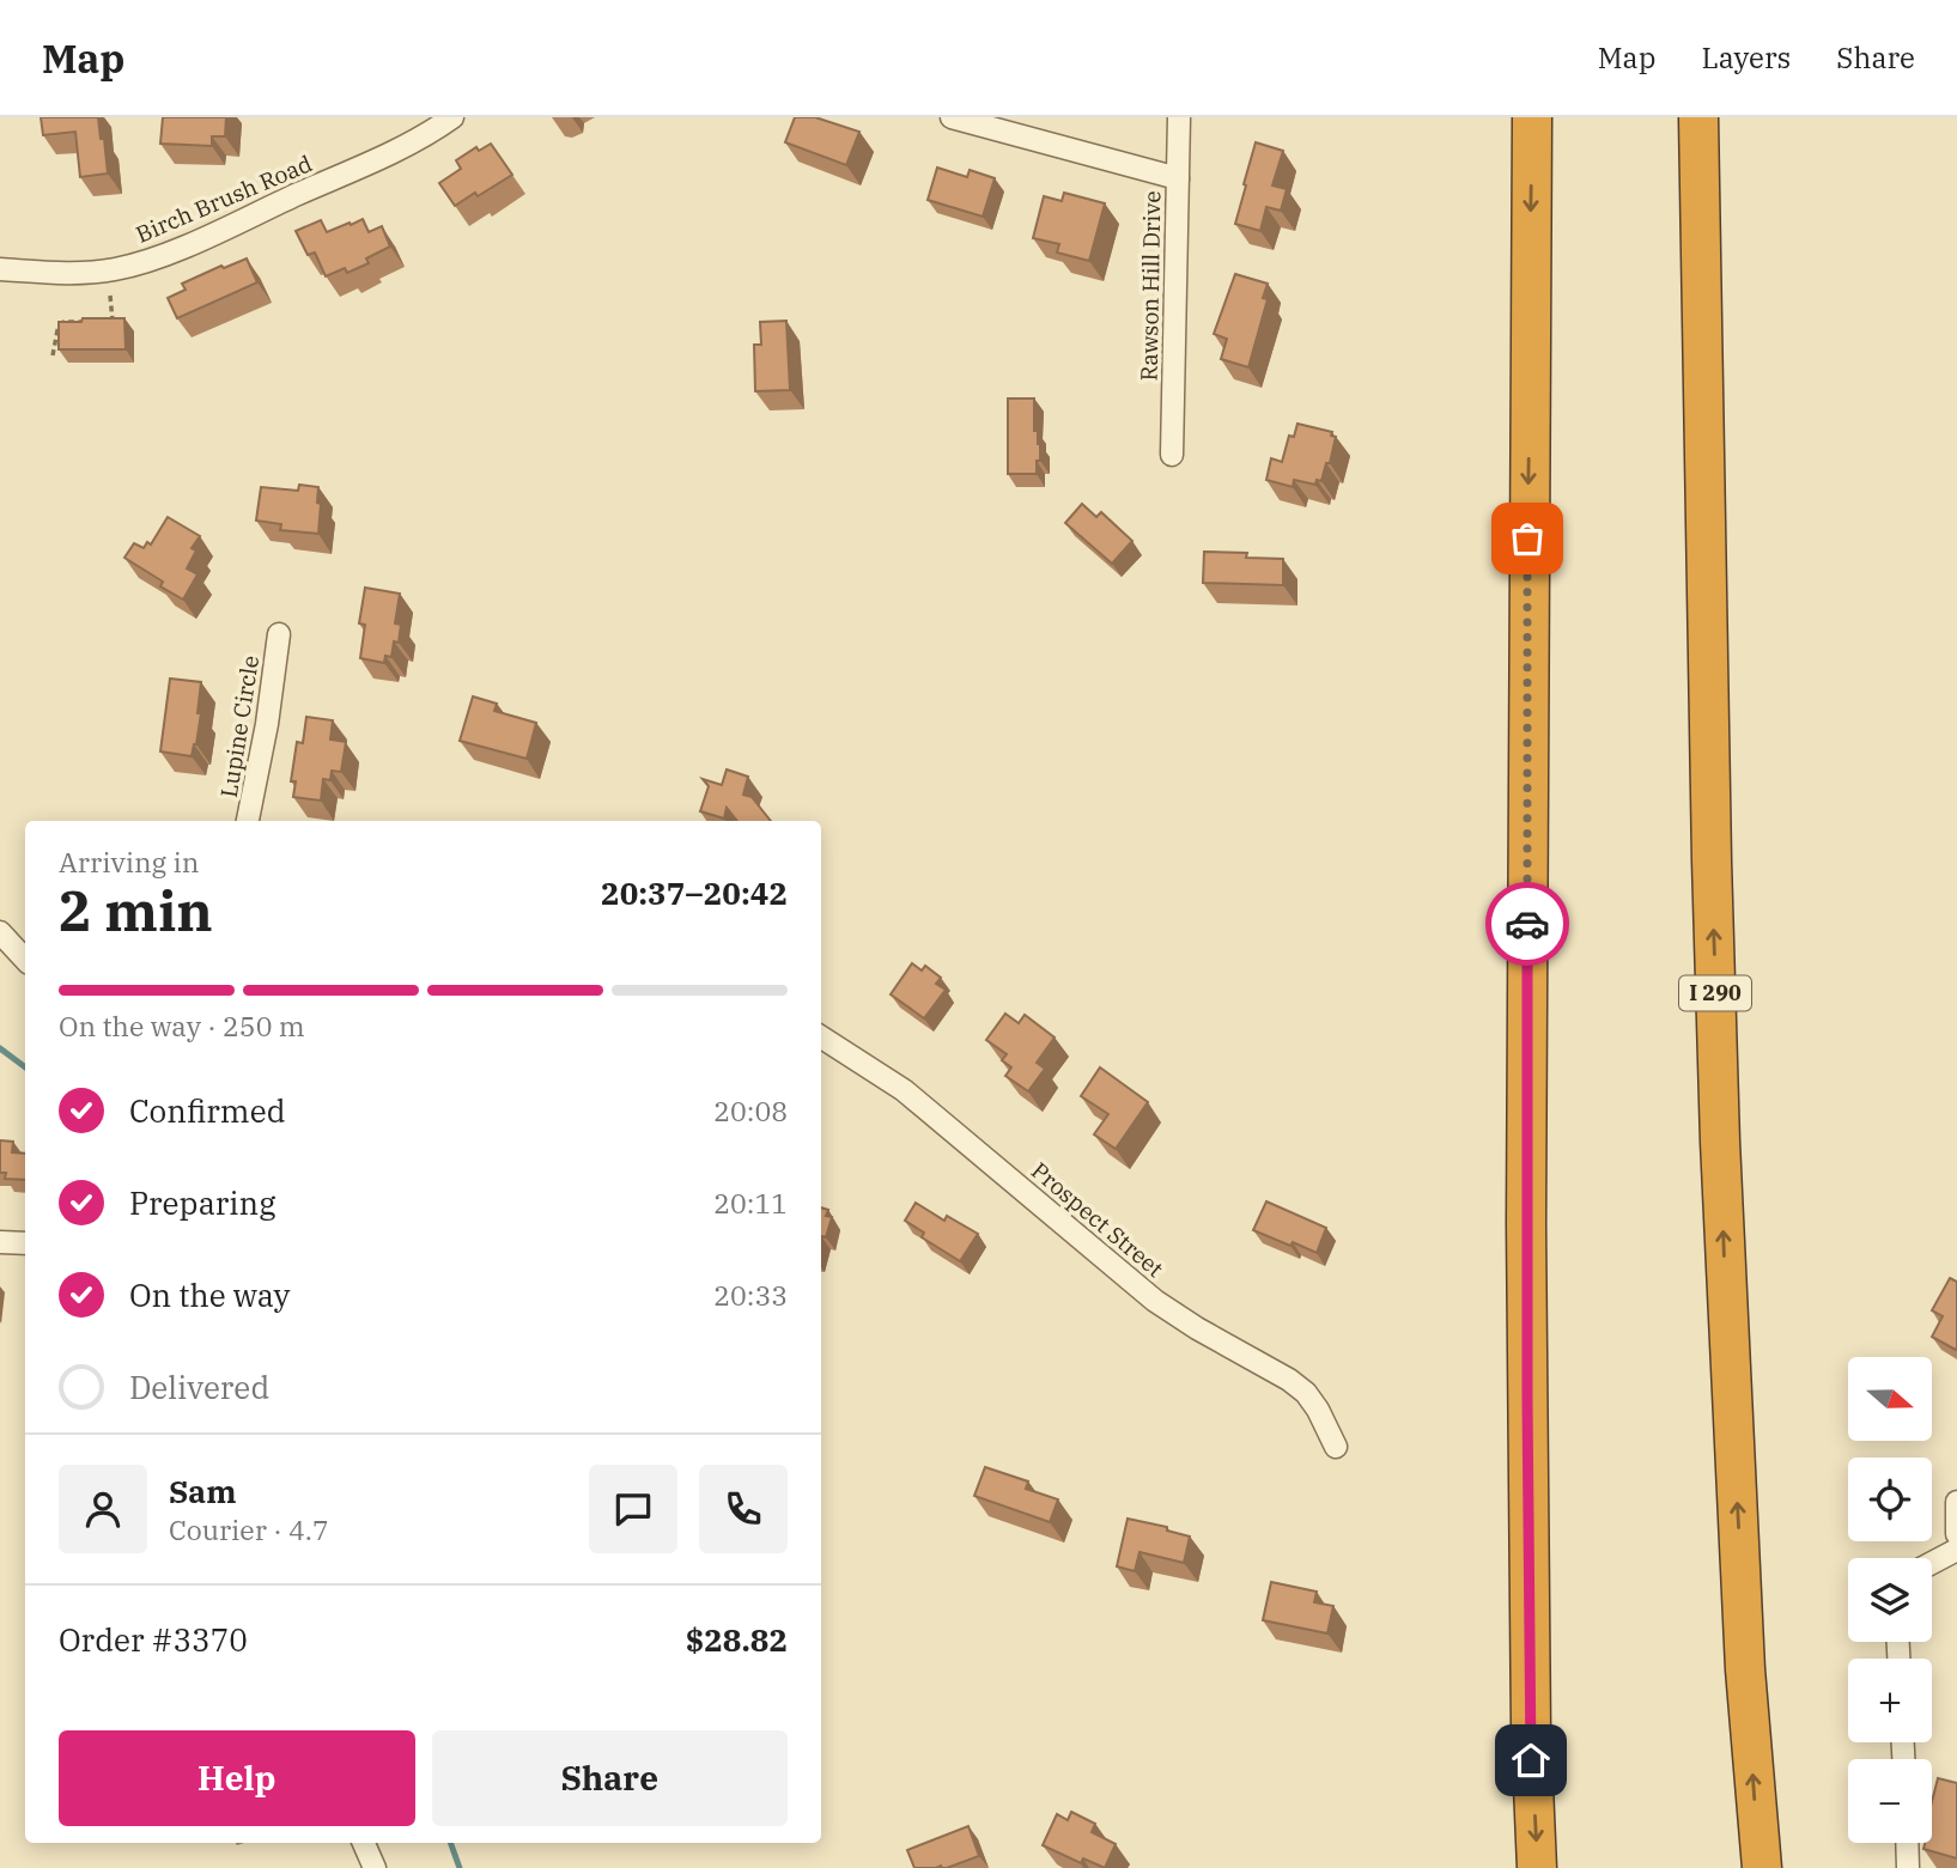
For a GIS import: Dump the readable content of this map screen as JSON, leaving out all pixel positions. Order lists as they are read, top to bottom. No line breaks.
{"streets":{"highway":["I 290"],"street":["Birch Brush Road","Rawson Hill Drive","Lupine Circle","Prospect Street"]},"north":"right","page":{"header":"Map","nav":["Map","Layers","Share"],"heading":["2 min","Arriving in","20:37–20:42"],"panel":["Sam","Courier · 4.7","Order #3370","$28.82"],"bar":"On the way · 250 m","list":[["Confirmed","20:08"],["Preparing","20:11"],["On the way","20:33"],"Delivered"],"map_buttons":["+","−"],"buttons":["Help","Share"]}}
